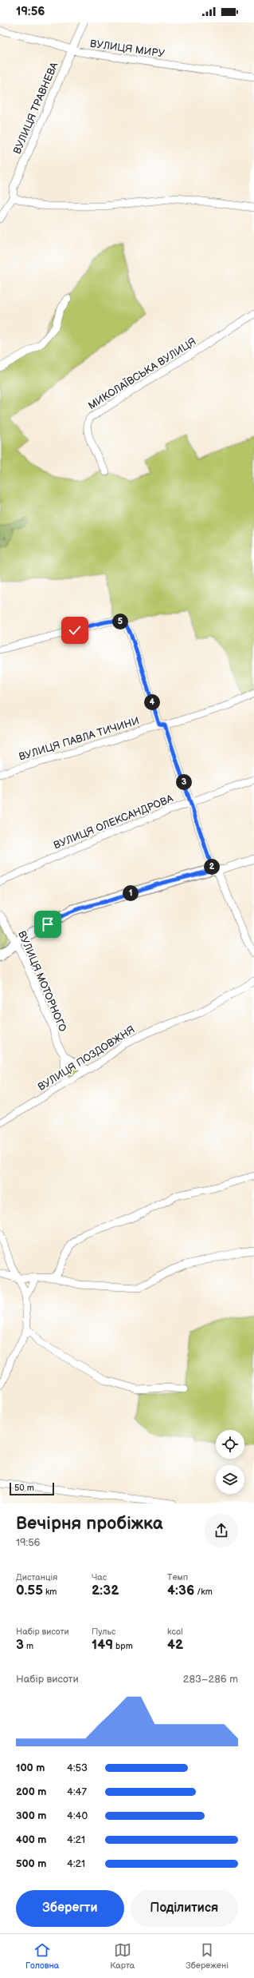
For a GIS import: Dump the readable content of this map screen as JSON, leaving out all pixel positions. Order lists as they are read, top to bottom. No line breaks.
{"streets":{"street":["ВУЛИЦЯ МИРУ","ВУЛИЦЯ ТРАВНЕВА","МИКОЛАЇВСЬКА ВУЛИЦЯ","ВУЛИЦЯ ПАВЛА ТИЧИНИ","ВУЛИЦЯ ОЛЕКСАНДРОВА","ВУЛИЦЯ МОТОРНОГО","ВУЛИЦЯ ПОЗДОВЖНЯ"]},"crossings":[["ВУЛИЦЯ МИРУ","ВУЛИЦЯ ТРАВНЕВА"],["ВУЛИЦЯ МОТОРНОГО","ВУЛИЦЯ ПОЗДОВЖНЯ"]],"scale_bar":"50 m","page":{"status":"19:56","pins":["5","4","3","2","1"],"scale":"50 m","heading":["Вечірня пробіжка","19:56"],"stats":[["Дистанція","0.55 km"],["Час","2:32"],["Темп","4:36 /km"],["Набір висоти","3 m"],["Пульс","149 bpm"],["kcal","42"]],"chart":["Набір висоти","283–286 m"],"list":[{"name":"100 m","note":"4:53"},{"name":"200 m","note":"4:47"},{"name":"300 m","note":"4:40"},{"name":"400 m","note":"4:21"},{"name":"500 m","note":"4:21"}],"buttons":["Зберегти","Поділитися"],"tabs":["Головна","Карта","Збережені"]}}
